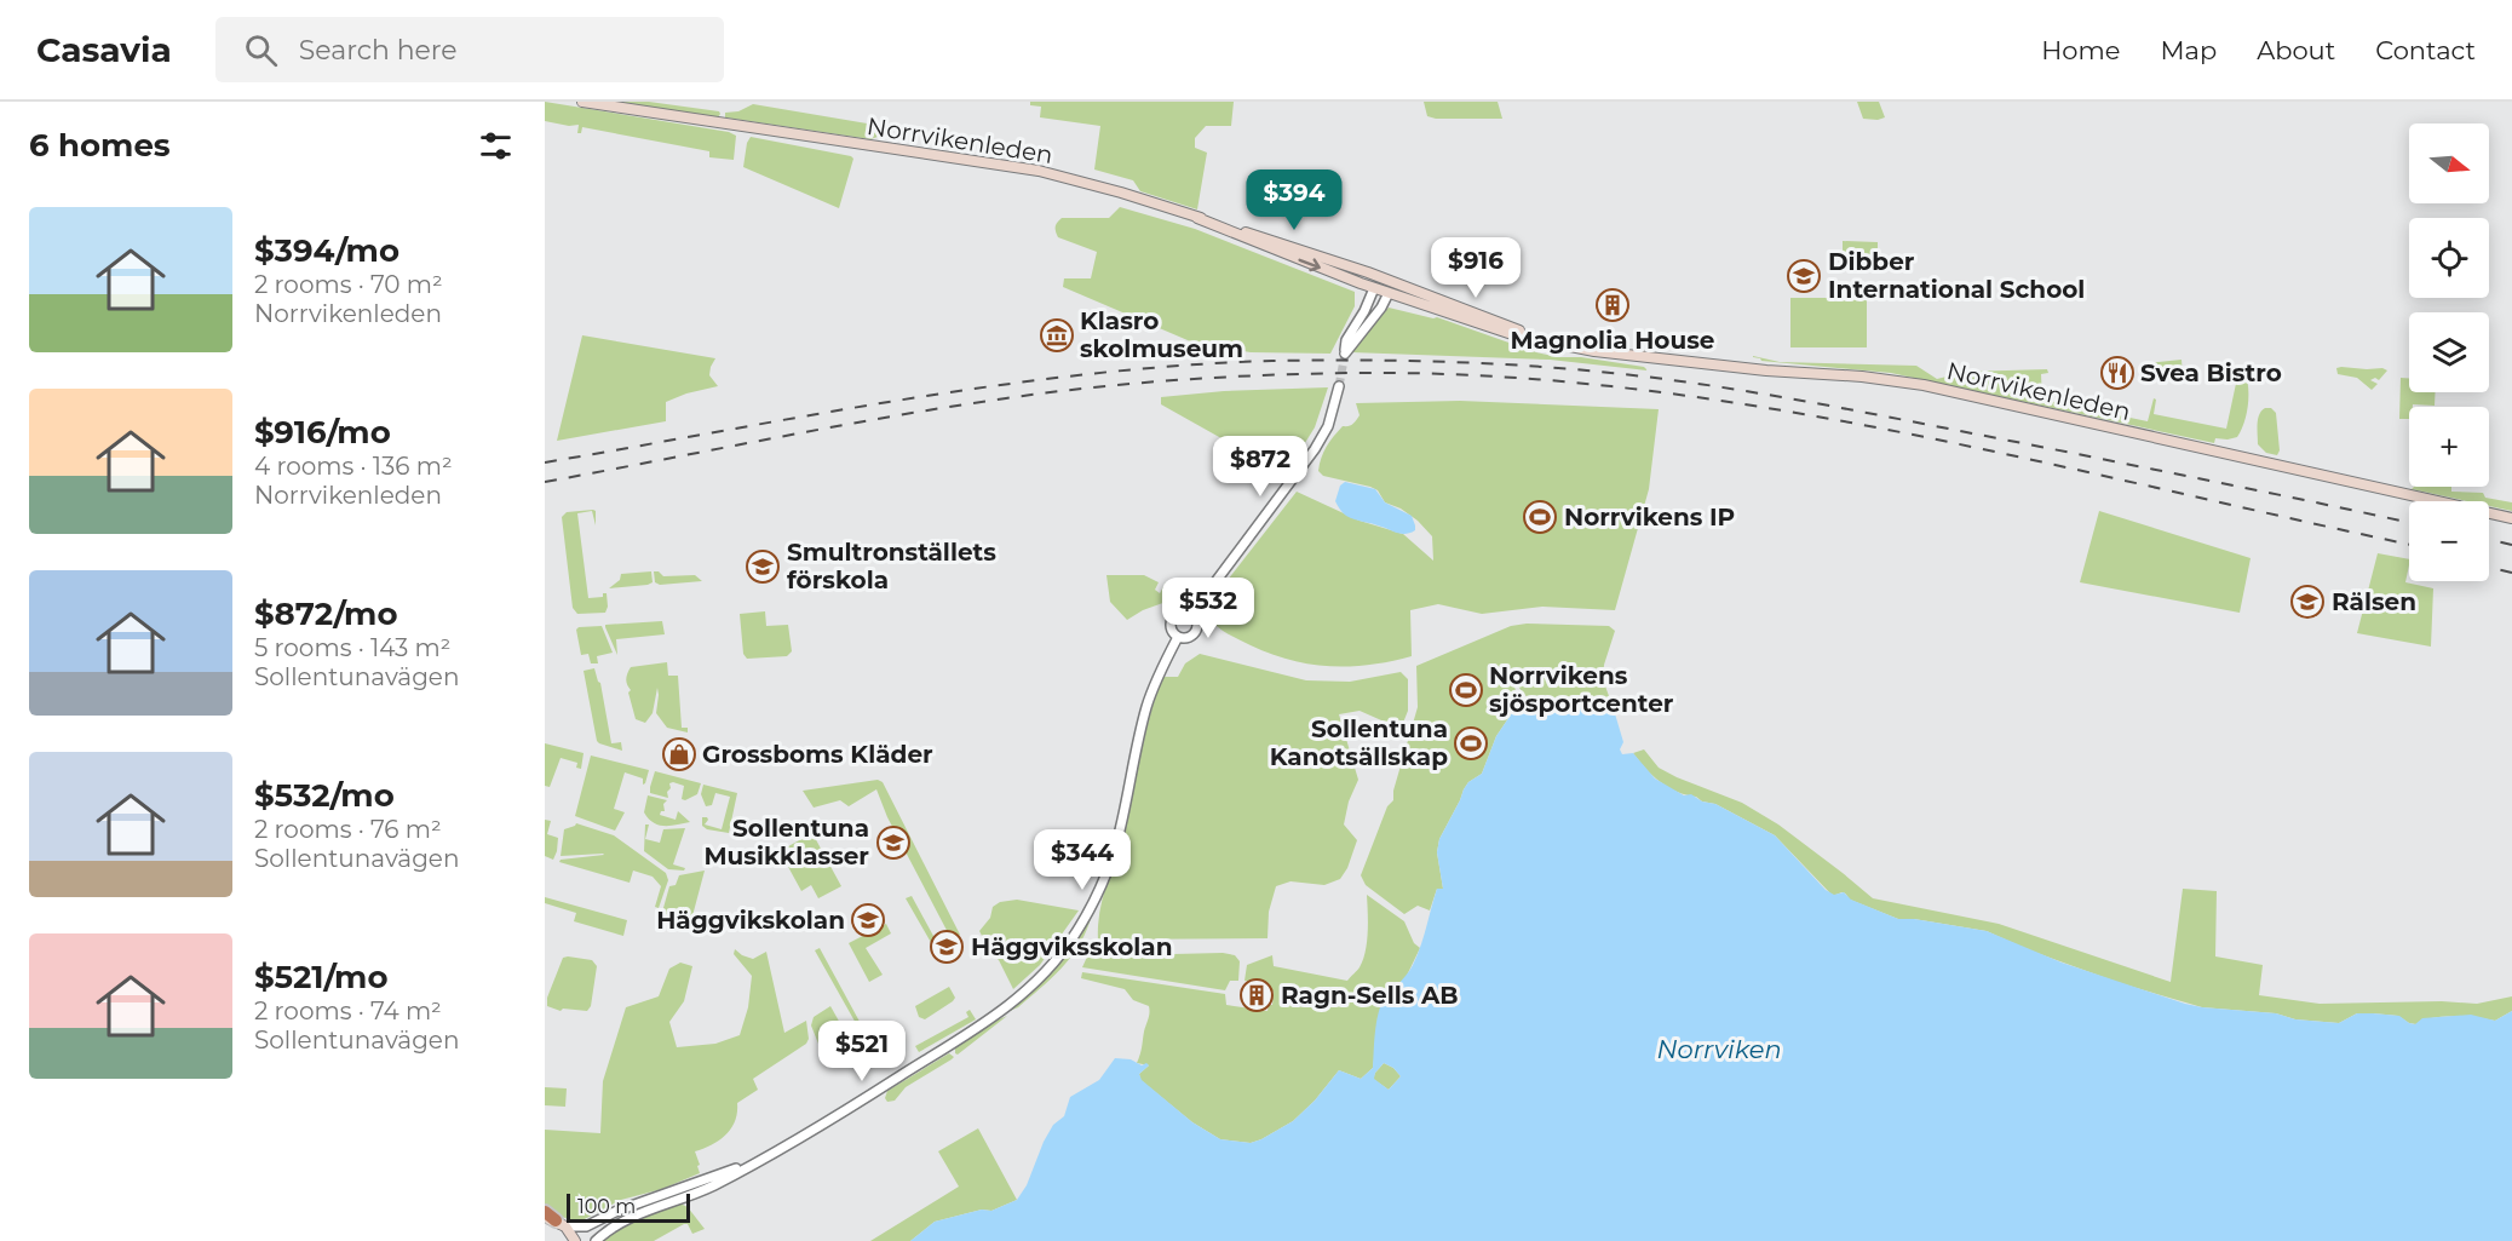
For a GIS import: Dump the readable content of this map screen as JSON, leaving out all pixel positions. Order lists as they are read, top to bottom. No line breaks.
{"streets":{"main road":["Norrvikenleden"]},"water":["Norrviken"],"places":{"school or university":["Dibber International School","Smultronställets förskola","Rälsen","Sollentuna Musikklasser","Häggvikskolan","Häggviksskolan"],"building":["Magnolia House","Ragn-Sells AB"],"museum":["Klasro skolmuseum"],"restaurant":["Svea Bistro"],"sports":["Norrvikens IP","Norrvikens sjösportcenter","Sollentuna Kanotsällskap"],"shop":["Grossboms Kläder"]},"scale_bar":"100 m","north":"right","page":{"header":"Casavia","search":"Search here","nav":["Home","Map","About","Contact"],"heading":"6 homes","map_buttons":["+","−"],"price":["$394","$916","$872","$532","$344","$521"],"list":[{"name":"$394/mo","note":"2 rooms · 70 m² · Norrvikenleden"},{"name":"$916/mo","note":"4 rooms · 136 m² · Norrvikenleden"},{"name":"$872/mo","note":"5 rooms · 143 m² · Sollentunavägen"},{"name":"$532/mo","note":"2 rooms · 76 m² · Sollentunavägen"},{"name":"$521/mo","note":"2 rooms · 74 m² · Sollentunavägen"}],"scale":"100 m"}}
